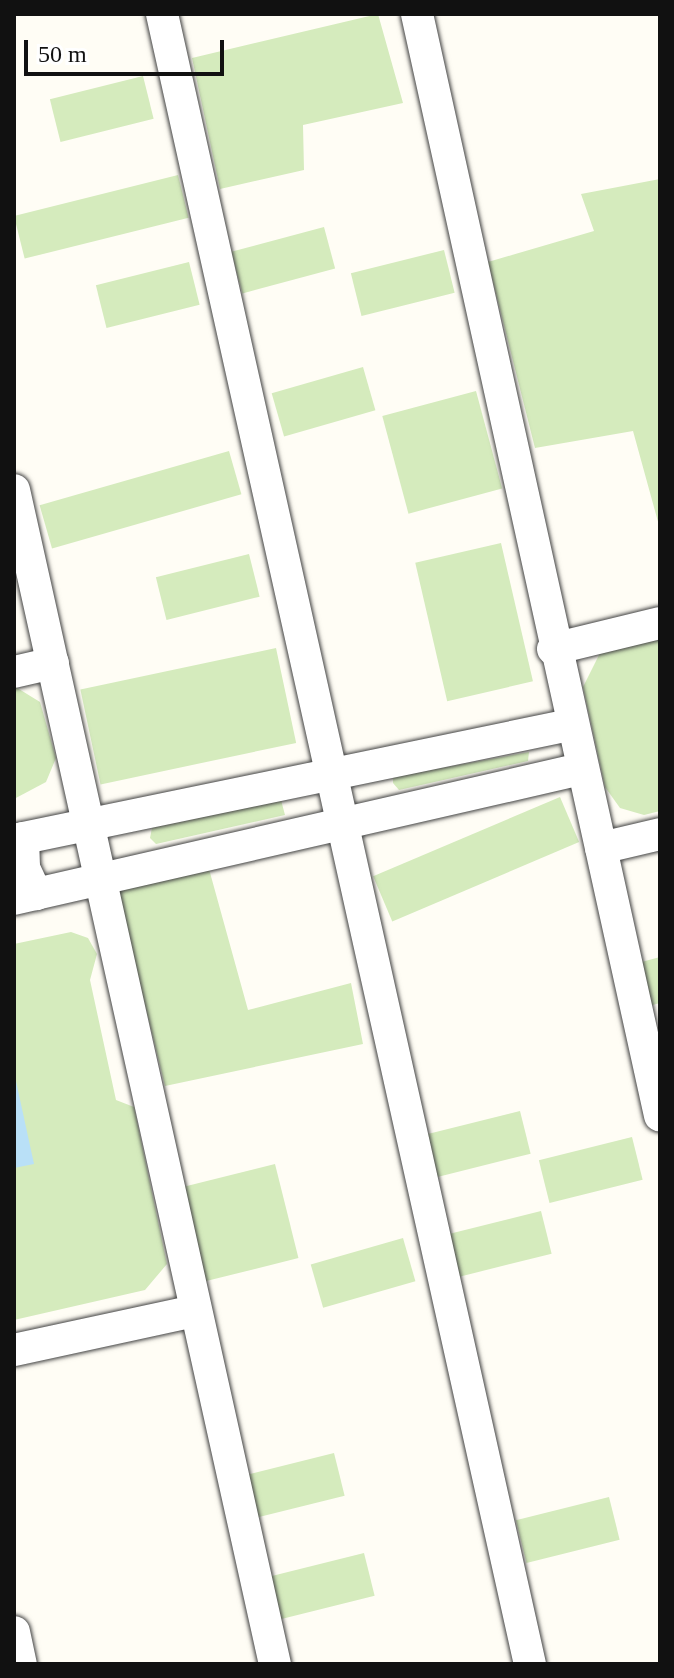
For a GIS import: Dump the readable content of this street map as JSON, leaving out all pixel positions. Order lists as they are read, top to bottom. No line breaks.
{"scale_bar":"50 m"}
